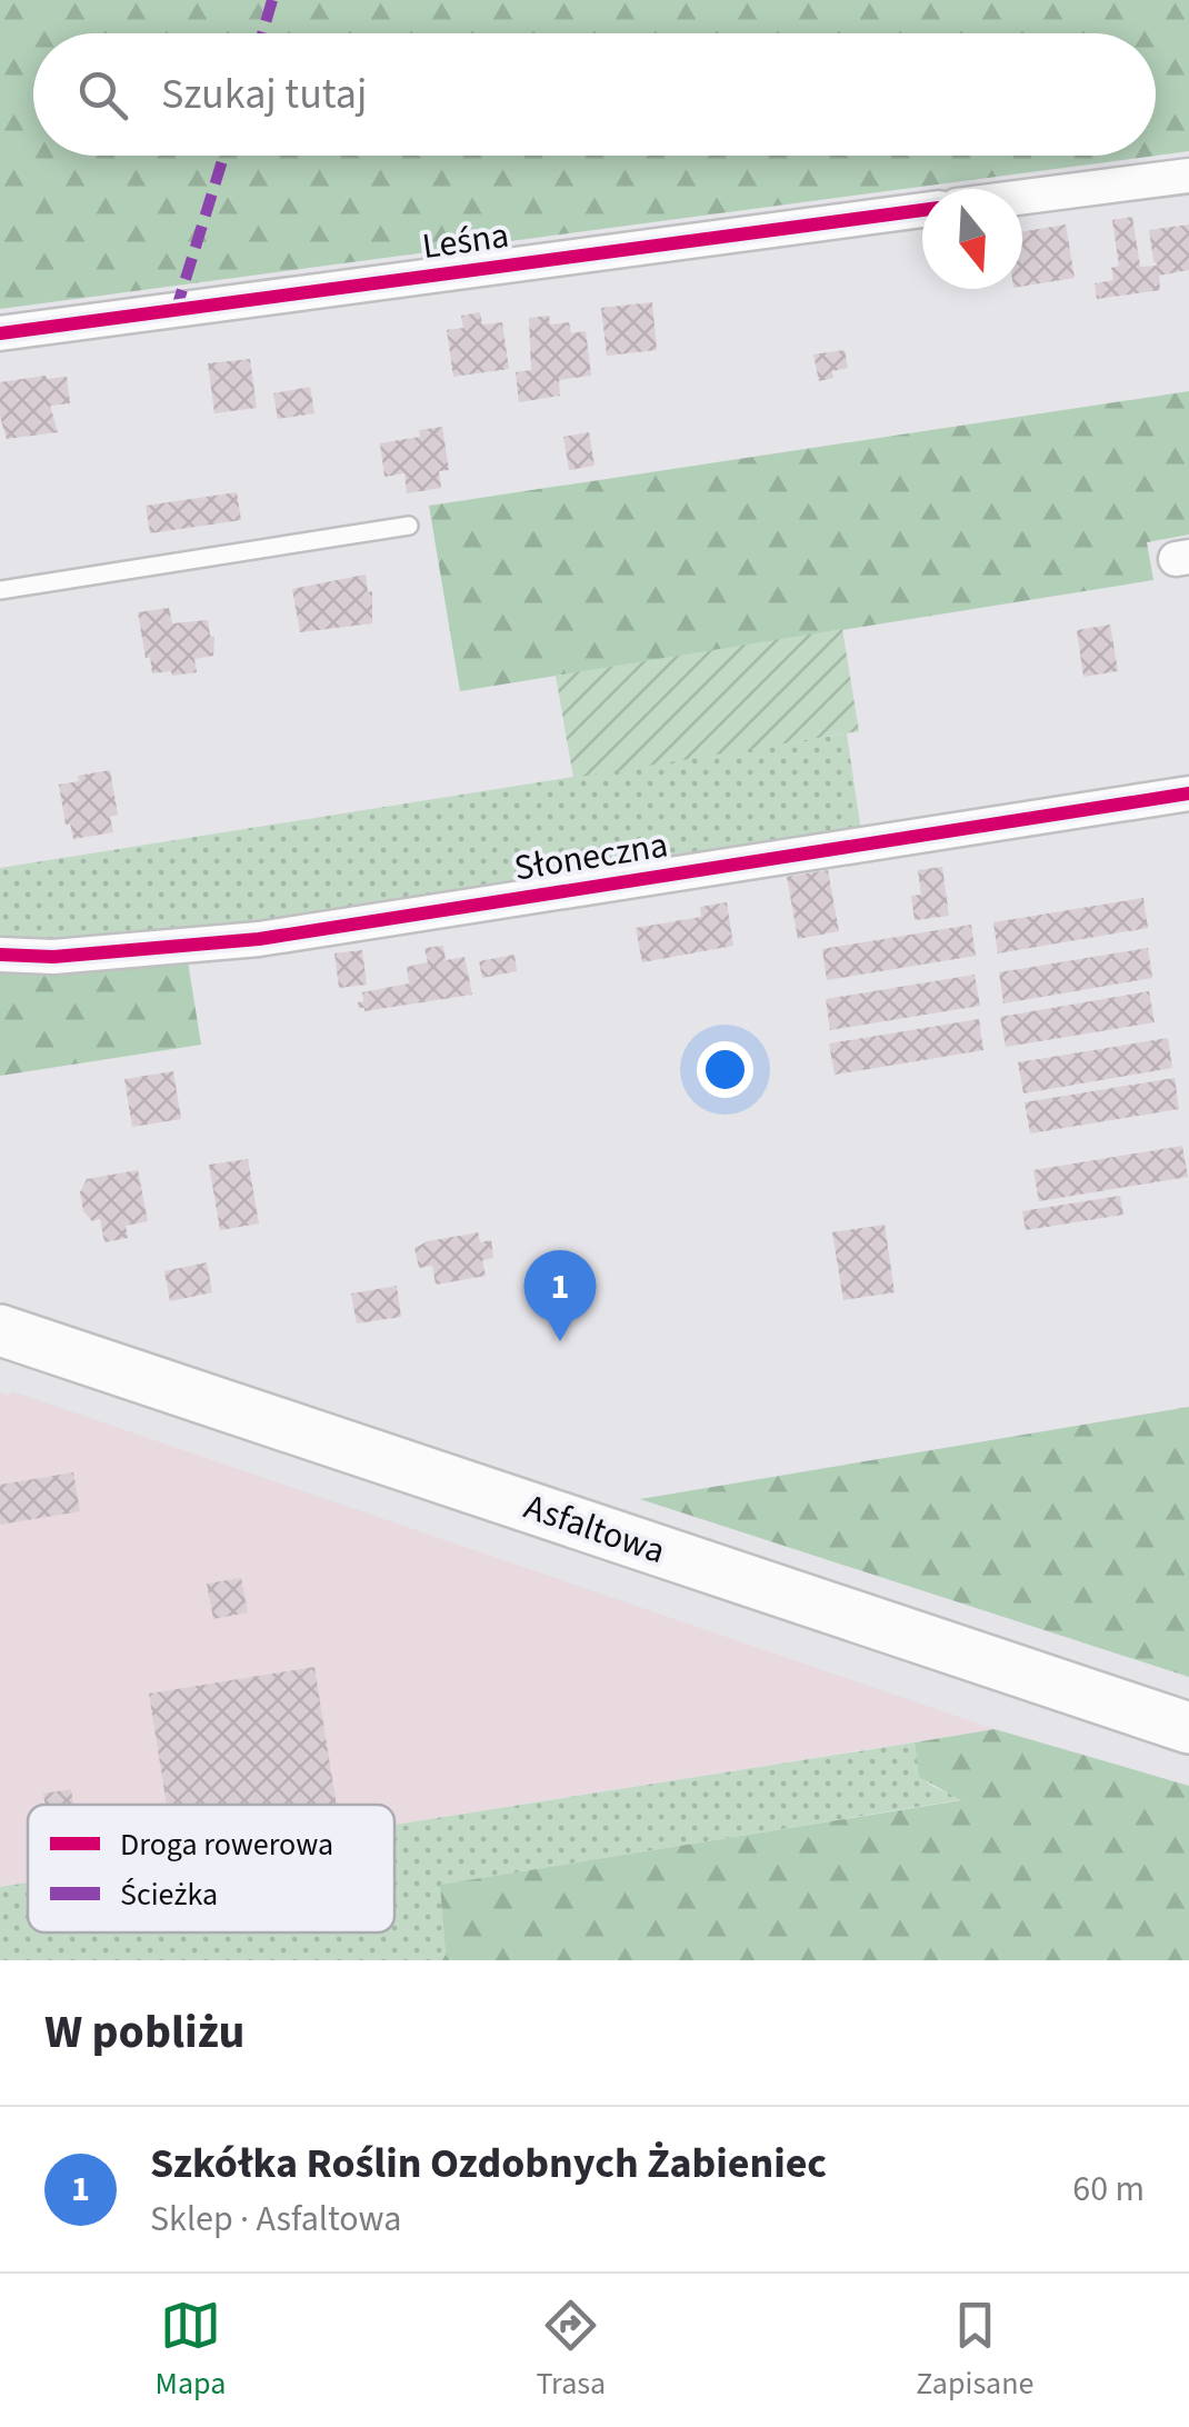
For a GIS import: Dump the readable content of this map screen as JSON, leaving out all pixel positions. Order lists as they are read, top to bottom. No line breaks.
{"streets":{"main road":["Asfaltowa"],"street":["Leśna","Słoneczna"]},"legend":["Droga rowerowa","Ścieżka"],"north":"bottom","page":{"search":"Szukaj tutaj","pins":"1","heading":"W pobliżu","list":[{"mark":"1","name":"Szkółka Roślin Ozdobnych Żabieniec","note":"Sklep · Asfaltowa","value":"60 m"}],"nav":["Mapa","Trasa","Zapisane"]}}
